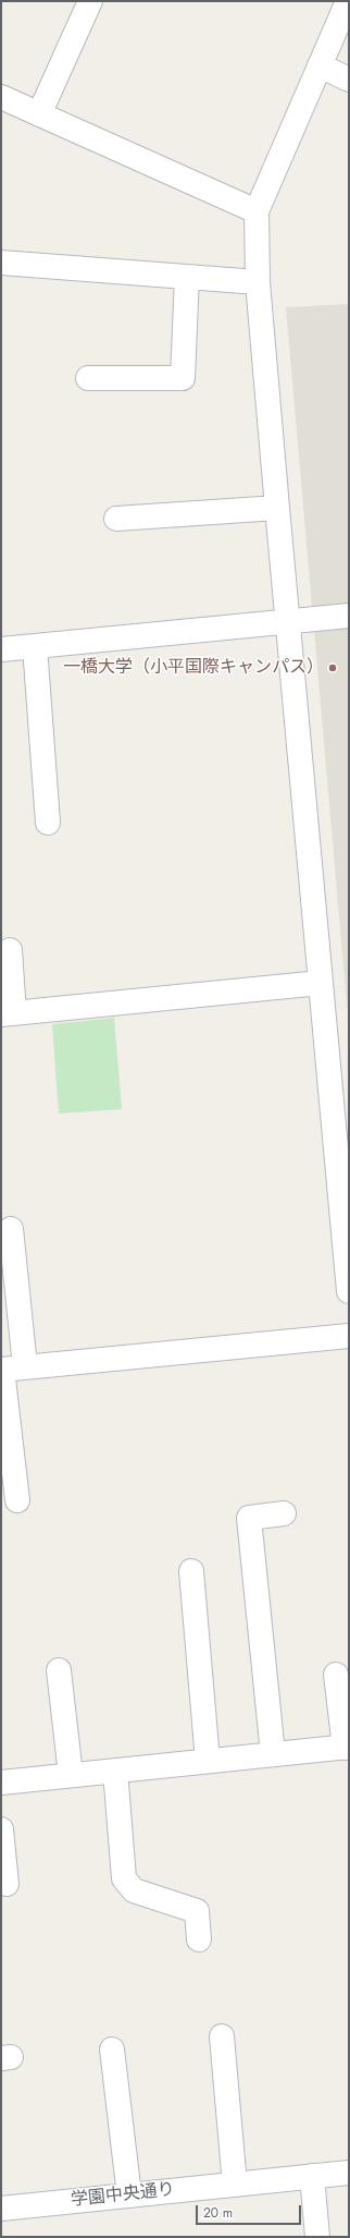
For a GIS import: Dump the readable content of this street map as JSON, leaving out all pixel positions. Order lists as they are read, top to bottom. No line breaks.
{"streets":{"street":["学園中央通り"]},"places":["一橋大学（小平国際キャンパス）"],"scale_bar":"20 m"}
